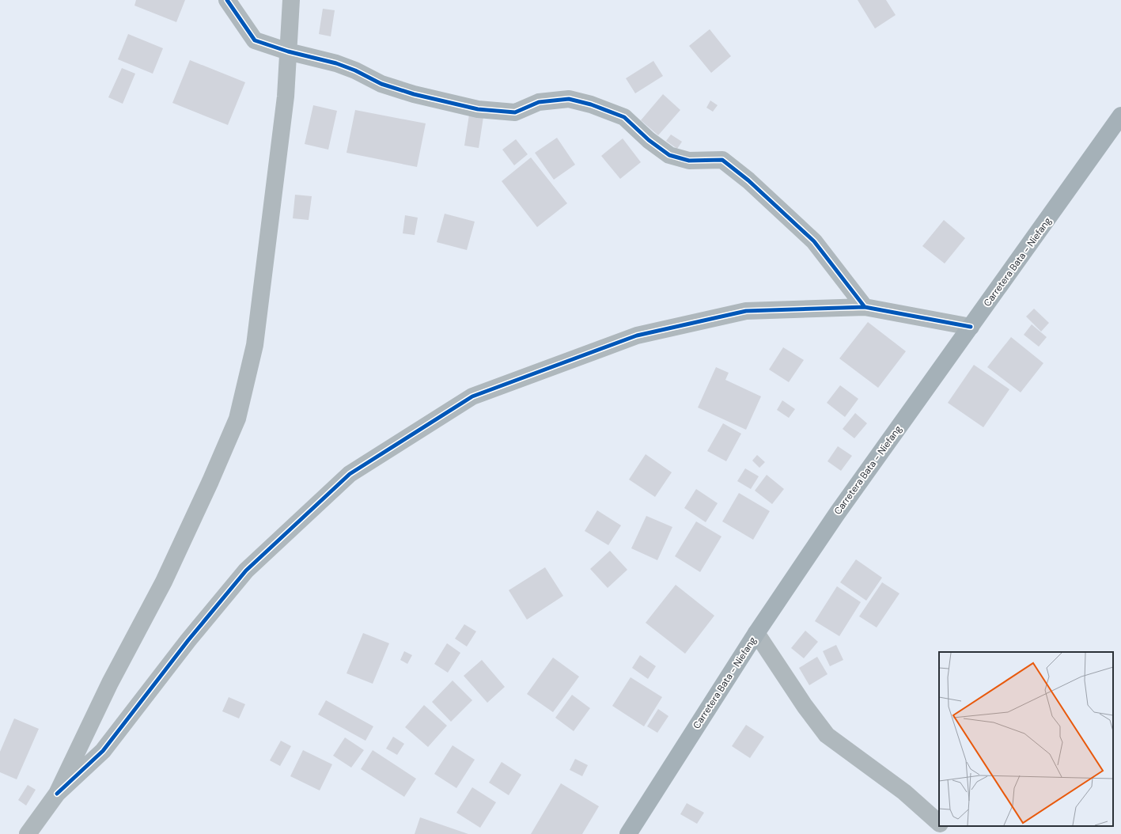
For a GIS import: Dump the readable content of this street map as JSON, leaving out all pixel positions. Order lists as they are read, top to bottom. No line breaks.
{"streets":{"main road":["Carretera Bata - Niefang"]}}
